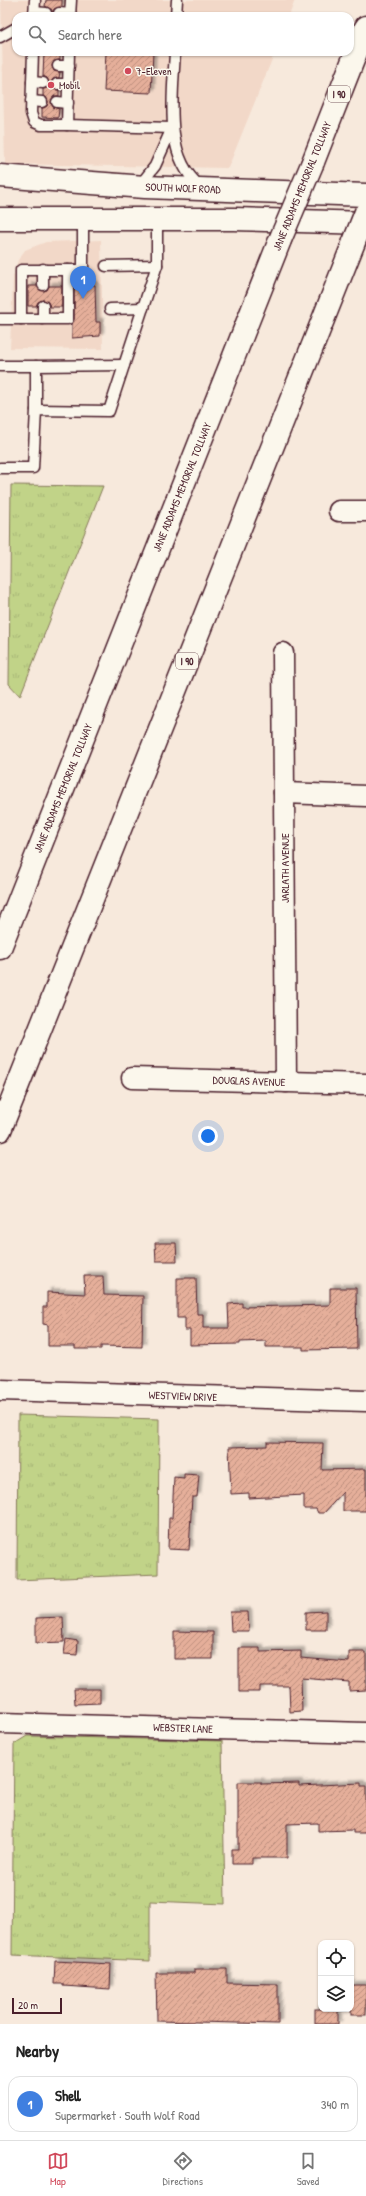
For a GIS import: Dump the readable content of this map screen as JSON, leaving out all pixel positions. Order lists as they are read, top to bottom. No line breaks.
{"streets":{"main road":["I 90","JANE ADDAMS MEMORIAL TOLLWAY","SOUTH WOLF ROAD"],"street":["JARLATH AVENUE","DOUGLAS AVENUE","WESTVIEW DRIVE","WEBSTER LANE"]},"crossings":[["JARLATH AVENUE","DOUGLAS AVENUE"]],"places":["7-Eleven","Mobil"],"scale_bar":"20 m","page":{"search":"Search here","pins":"1","scale":"20 m","heading":"Nearby","list":[{"mark":"1","name":"Shell","note":"Supermarket · South Wolf Road","value":"340 m"}],"nav":["Map","Directions","Saved"]}}
